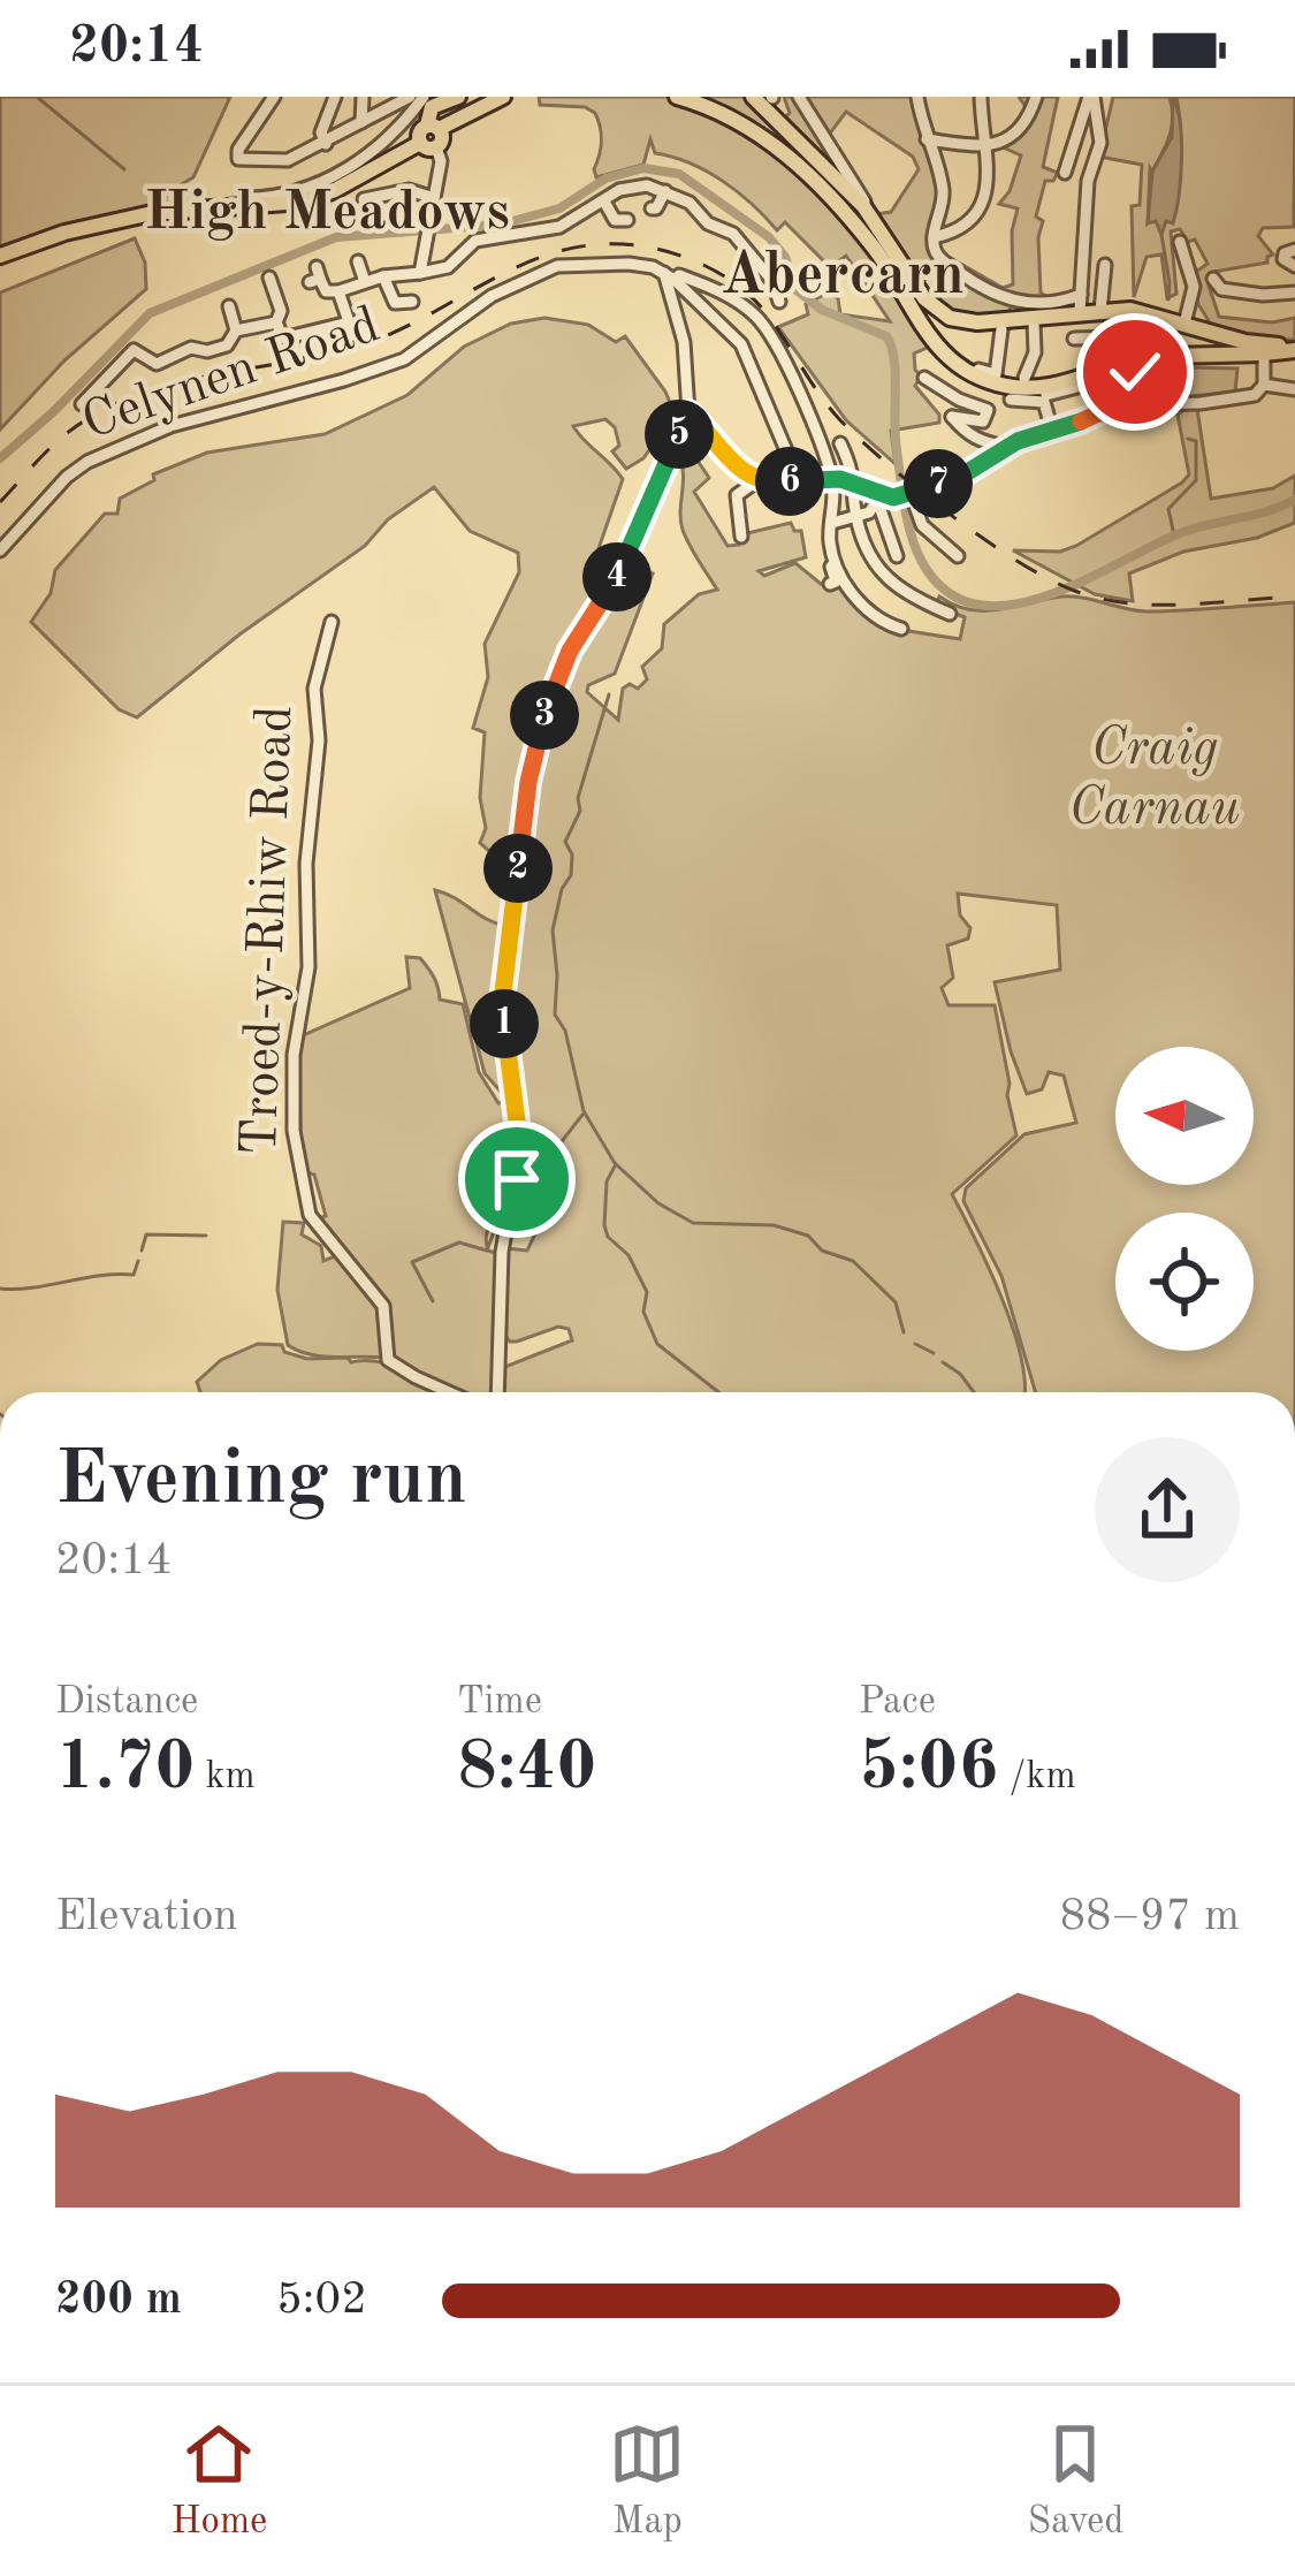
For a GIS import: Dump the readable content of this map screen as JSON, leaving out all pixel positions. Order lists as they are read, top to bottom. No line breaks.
{"streets":{"street":["Celynen Road","Troed-y-Rhiw Road"]},"districts":["High Meadows","Abercarn"],"parks":["Craig Carnau"],"north":"left","page":{"status":"20:14","pins":["5","6","7","4","3","2","1"],"heading":["Evening run","20:14"],"stats":[["Distance","1.70 km"],["Time","8:40"],["Pace","5:06 /km"]],"chart":["Elevation","88–97 m"],"list":[{"name":"200 m","note":"5:02"}],"tabs":["Home","Map","Saved"]}}
